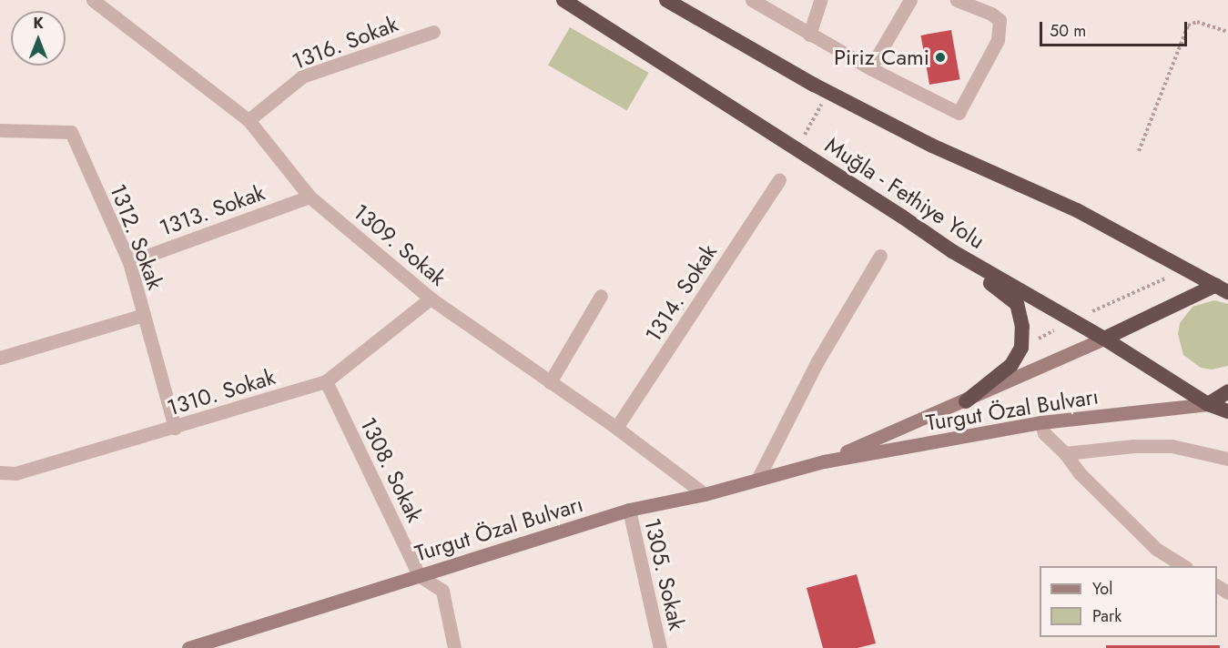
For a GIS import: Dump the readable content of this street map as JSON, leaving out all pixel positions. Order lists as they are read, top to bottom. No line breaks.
{"streets":{"highway":["Muğla - Fethiye Yolu"],"main road":["Turgut Özal Bulvarı"],"street":["1316. Sokak","1313. Sokak","1312. Sokak","1309. Sokak","1314. Sokak","1310. Sokak","1308. Sokak","1305. Sokak"]},"crossings":[["1316. Sokak","1309. Sokak"],["Muğla - Fethiye Yolu","Turgut Özal Bulvarı"],["1313. Sokak","1312. Sokak"],["1313. Sokak","1309. Sokak"],["1312. Sokak","1310. Sokak"],["1309. Sokak","1314. Sokak"],["1309. Sokak","1310. Sokak"],["1309. Sokak","Turgut Özal Bulvarı"],["1310. Sokak","1308. Sokak"],["Turgut Özal Bulvarı","1308. Sokak"],["Turgut Özal Bulvarı","1305. Sokak"]],"places":["Piriz Cami"],"legend":["Yol","Park"],"scale_bar":"50 m","north":"top"}
